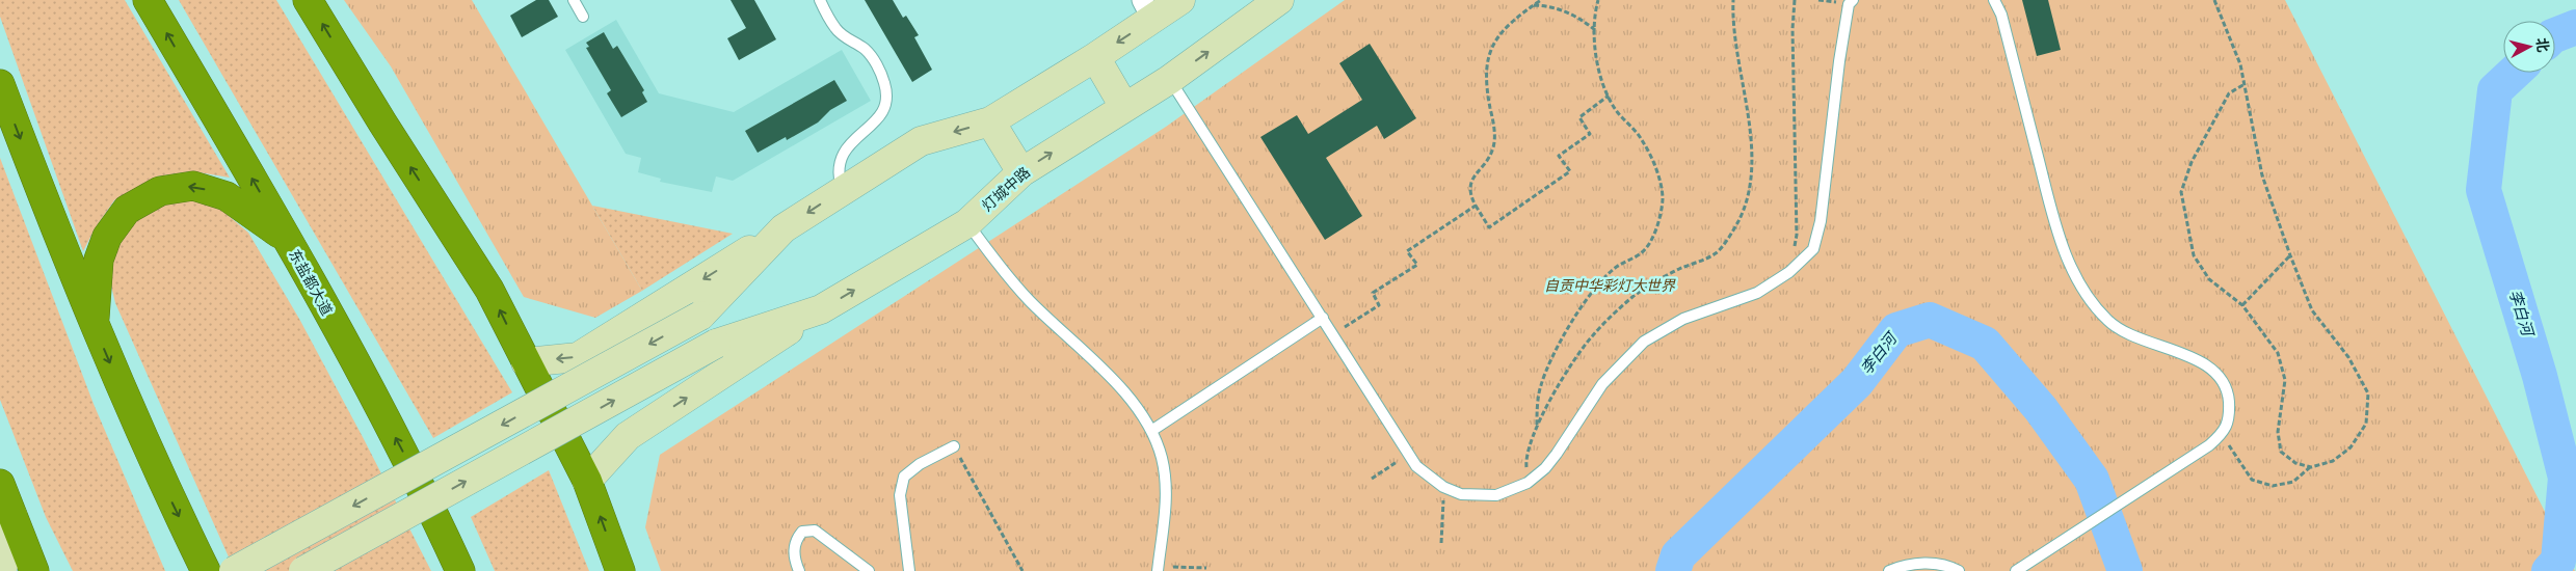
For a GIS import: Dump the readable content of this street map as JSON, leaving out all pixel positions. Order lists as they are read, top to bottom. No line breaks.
{"streets":{"highway":["东盐都大道"],"main road":["灯城中路"]},"water":["李白河"],"parks":["自贡中华彩灯大世界"],"north":"right"}
